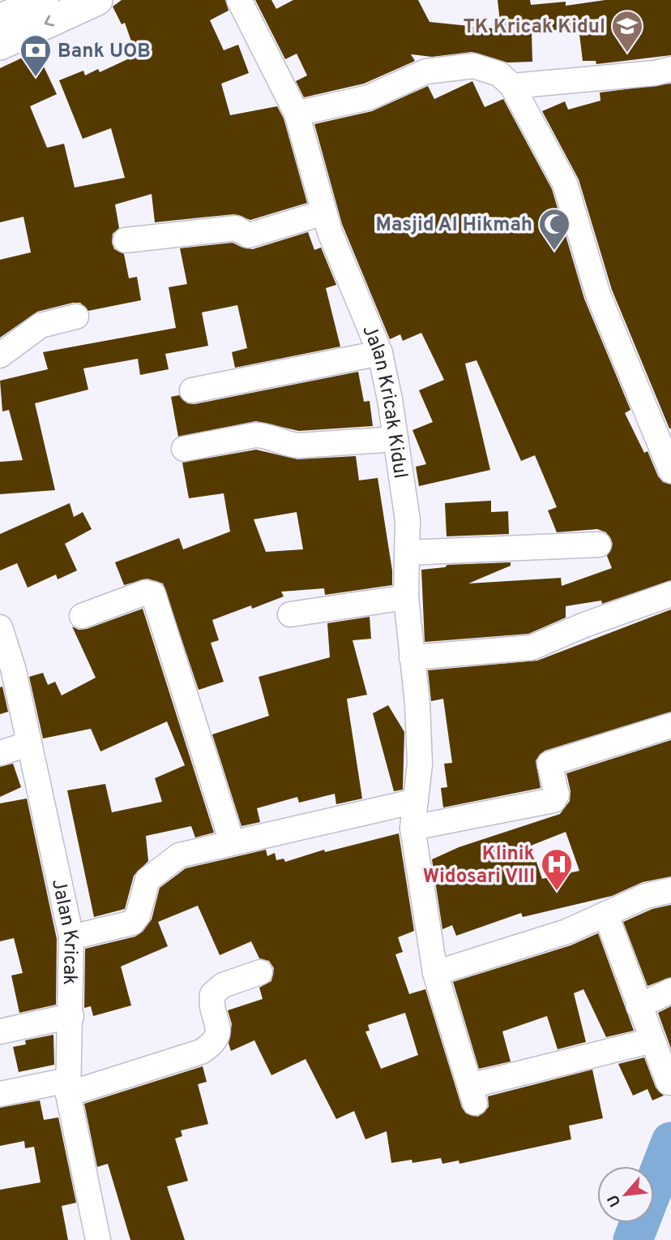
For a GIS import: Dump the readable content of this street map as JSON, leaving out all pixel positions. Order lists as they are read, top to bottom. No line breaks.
{"streets":{"street":["Jalan Kricak Kidul","Jalan Kricak"]},"places":{"school or university":["TK Kricak Kidul"],"bank":["Bank UOB"],"mosque":["Masjid Al Hikmah"],"hospital":["Klinik Widosari VIII"]},"north":"bottom left"}
